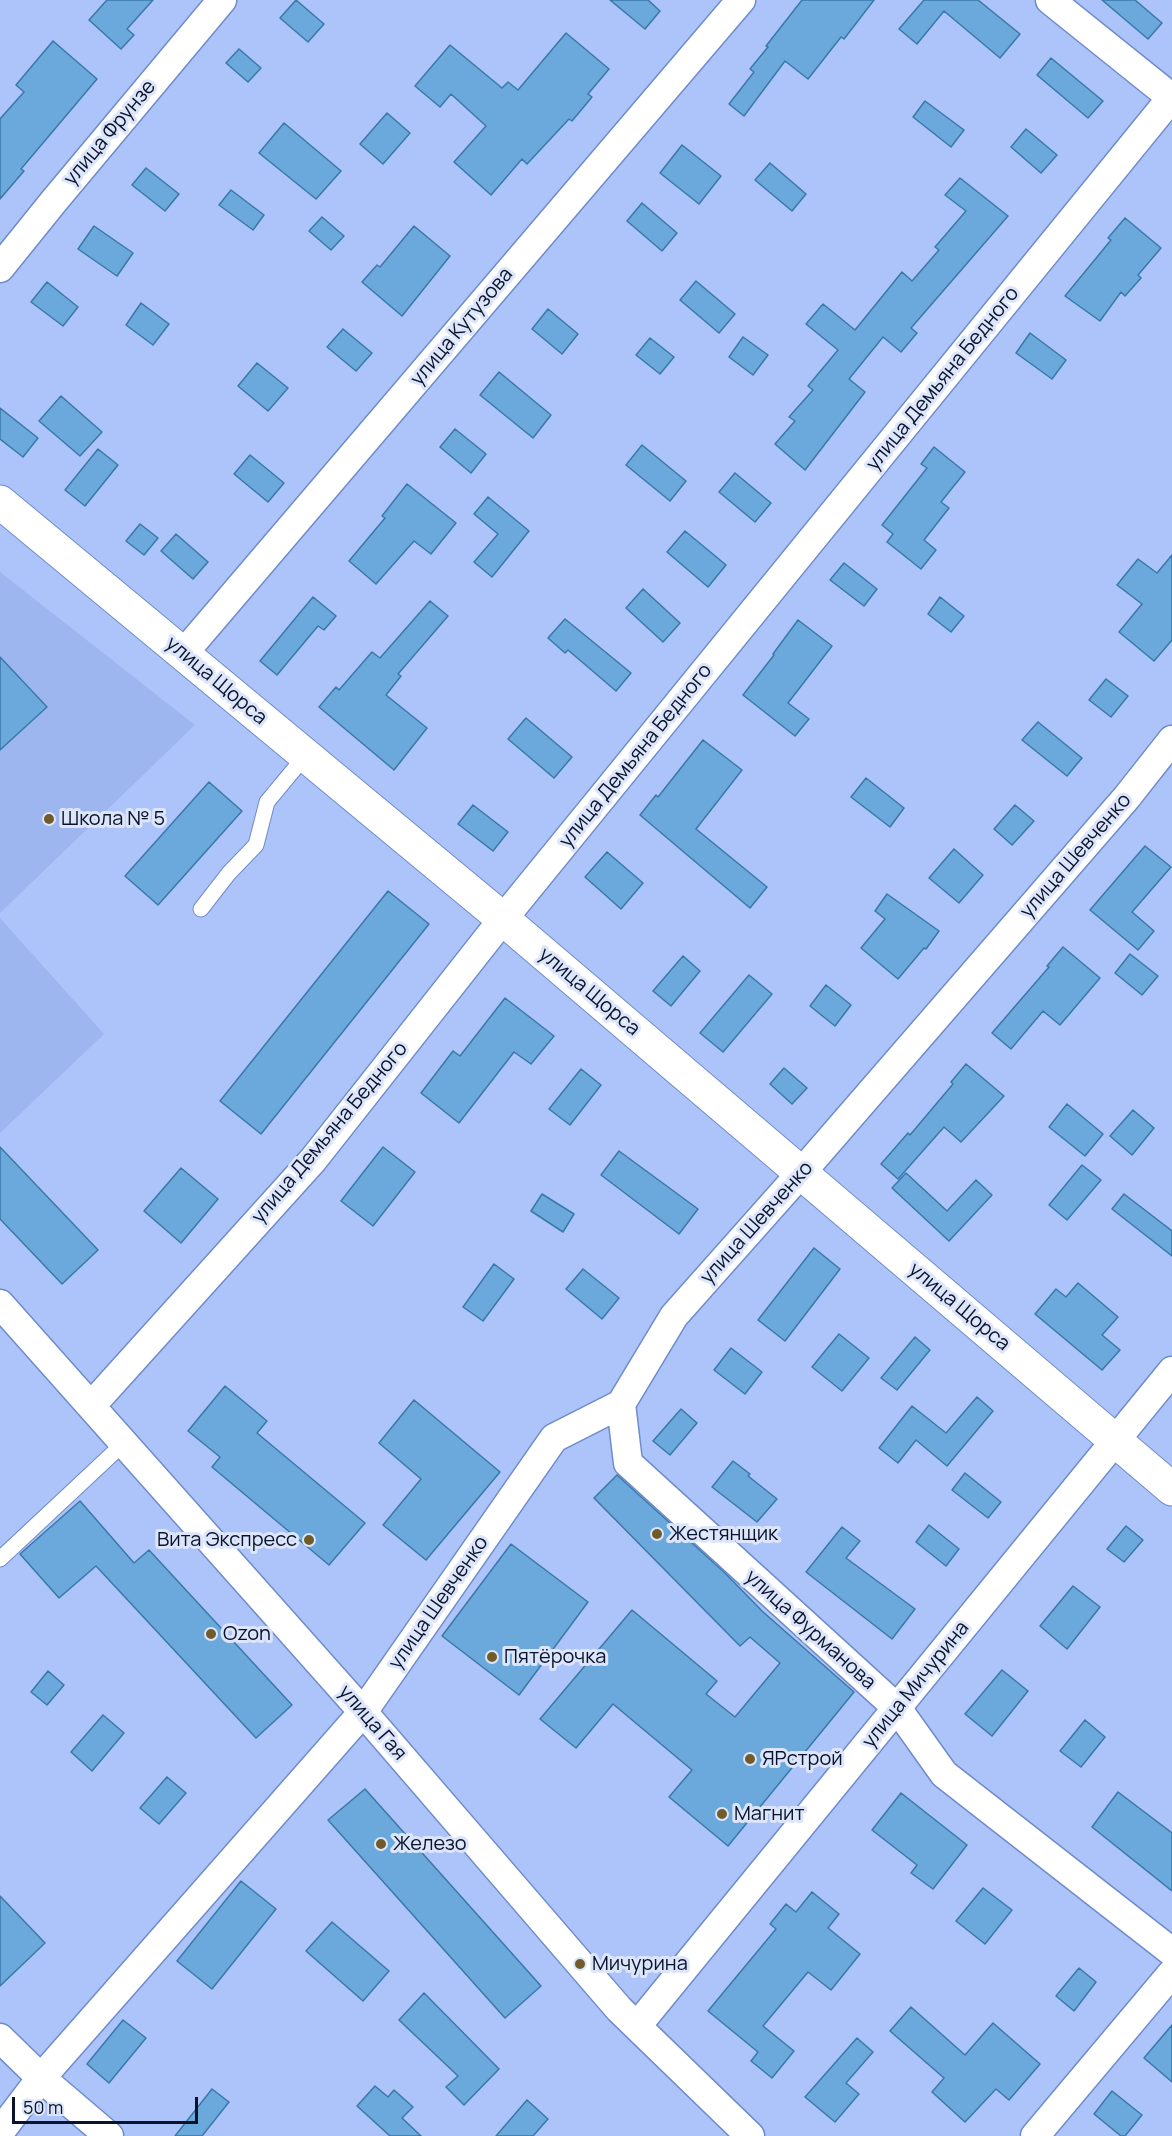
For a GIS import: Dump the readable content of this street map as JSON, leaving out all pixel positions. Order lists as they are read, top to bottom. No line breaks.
{"streets":{"main road":["улица Щорса"],"street":["улица Фрунзе","улица Кутузова","улица Демьяна Бедного","улица Шевченко","улица Фурманова","улица Мичурина","улица Гая"]},"crossings":[["улица Кутузова","улица Щорса"],["улица Демьяна Бедного","улица Щорса"],["улица Демьяна Бедного","улица Гая"],["улица Щорса","улица Шевченко"],["улица Щорса","улица Мичурина"],["улица Шевченко","улица Фурманова"],["улица Шевченко","улица Гая"],["улица Фурманова","улица Мичурина"],["улица Мичурина","улица Гая"]],"places":["Школа № 5","Жестянщик","Вита Экспресс","Ozon","Пятёрочка","ЯРстрой","Магнит","Железо","Мичурина"],"scale_bar":"50 m"}
